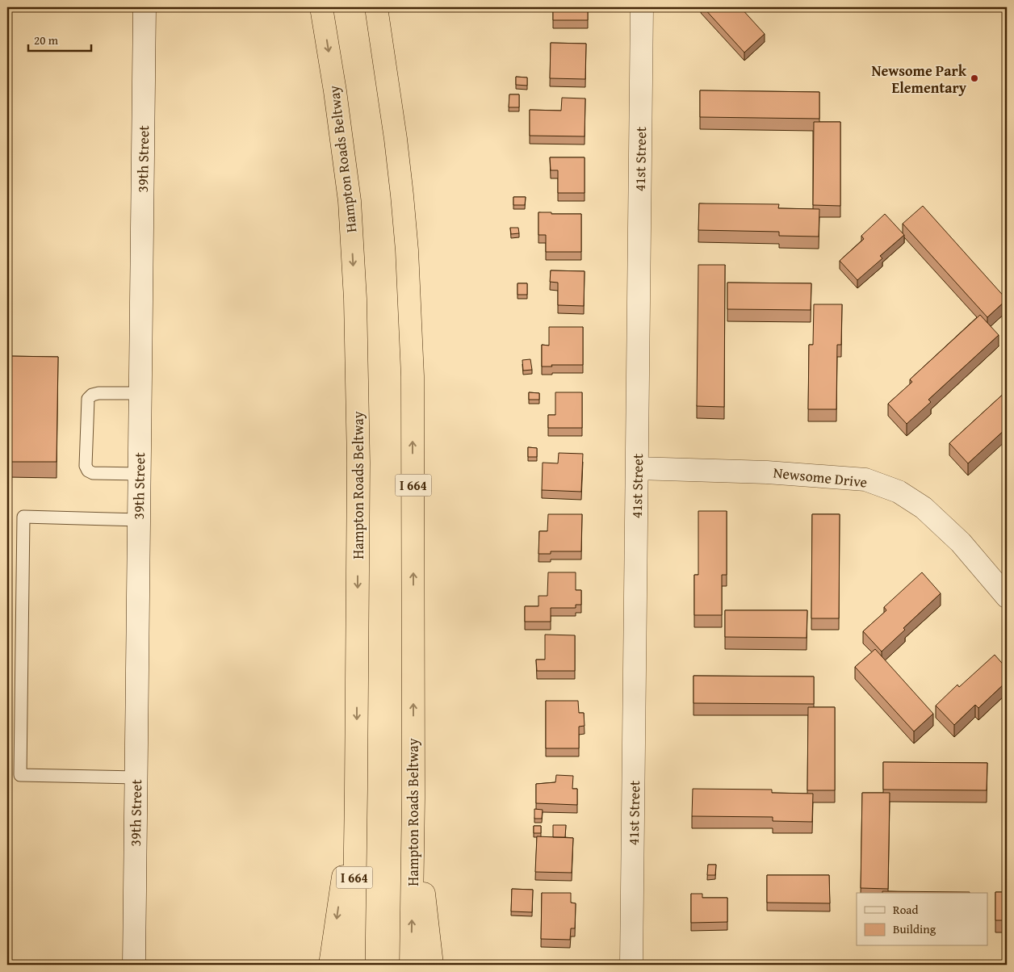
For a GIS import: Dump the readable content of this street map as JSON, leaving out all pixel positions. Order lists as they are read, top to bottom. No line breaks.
{"streets":{"highway":["Hampton Roads Beltway","I 664"],"street":["39th Street","41st Street","Newsome Drive"]},"crossings":[["41st Street","Newsome Drive"]],"places":["Newsome Park Elementary"],"legend":["Road","Building"],"scale_bar":"20 m"}
